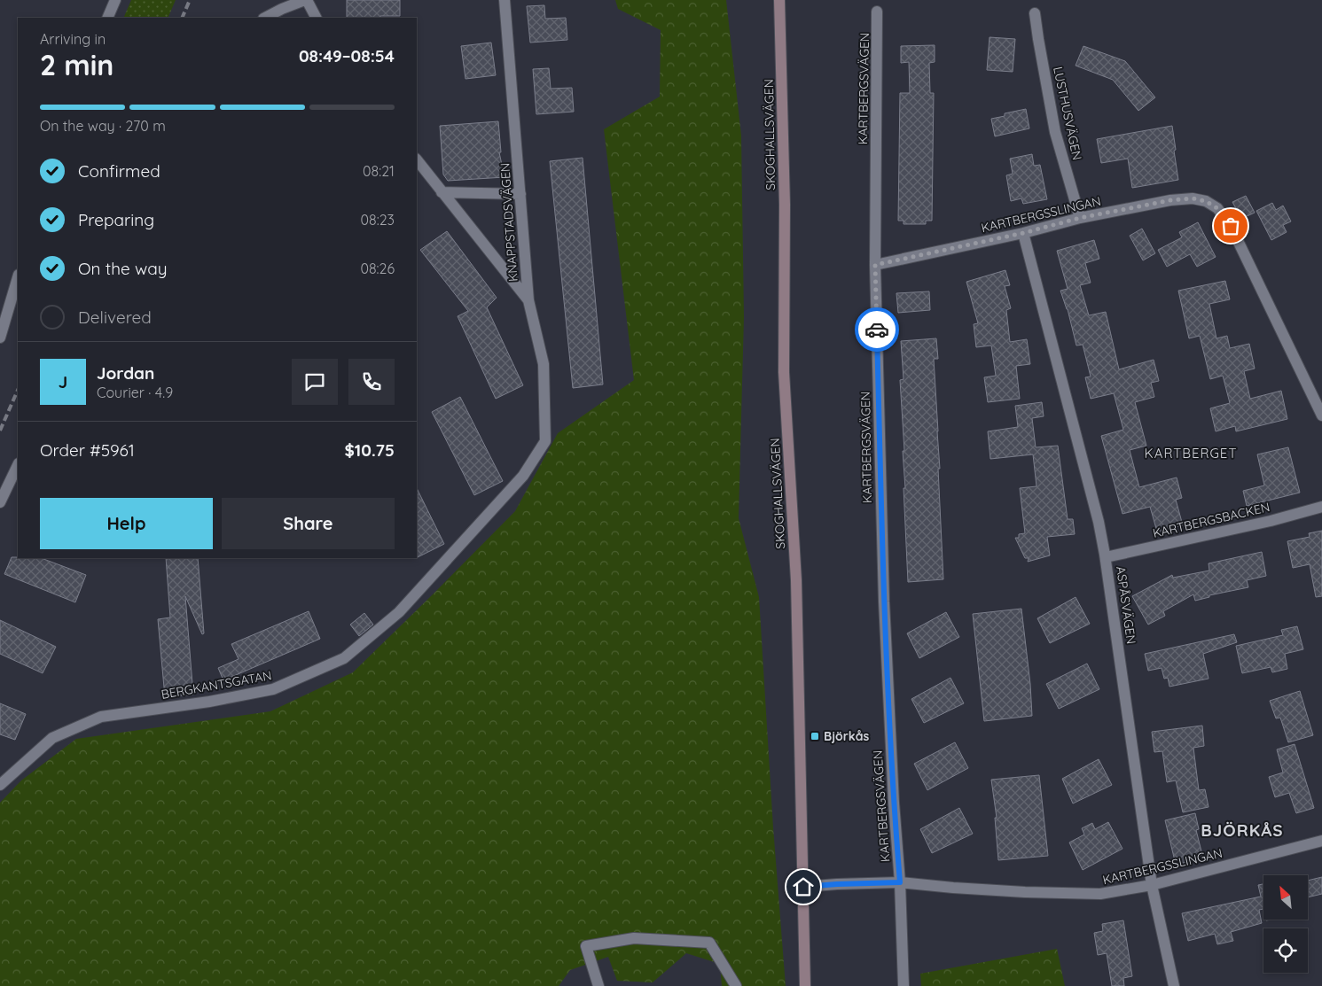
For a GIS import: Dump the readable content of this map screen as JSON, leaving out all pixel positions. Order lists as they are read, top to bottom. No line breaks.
{"streets":{"main road":["SKOGHALLSVÄGEN"],"street":["KARTBERGSVÄGEN","LUSTHUSVÄGEN","KARTBERGSSLINGAN","KNAPPSTADSVÄGEN","KARTBERGSBACKEN","ASPÅSVÄGEN","BERGKANTSGATAN"]},"crossings":[["KARTBERGSVÄGEN","KARTBERGSSLINGAN"],["LUSTHUSVÄGEN","KARTBERGSSLINGAN"],["SKOGHALLSVÄGEN","KARTBERGSSLINGAN"],["KARTBERGSSLINGAN","ASPÅSVÄGEN"],["KNAPPSTADSVÄGEN","BERGKANTSGATAN"],["KARTBERGSBACKEN","ASPÅSVÄGEN"]],"districts":["KARTBERGET","BJÖRKÅS"],"places":{"transit":["Björkås"]},"north":"top left","page":{"heading":["2 min","Arriving in","08:49–08:54"],"panel":["Jordan","Courier · 4.9","Order #5961","$10.75"],"bar":"On the way · 270 m","list":[["Confirmed","08:21"],["Preparing","08:23"],["On the way","08:26"],"Delivered"],"round":"J","buttons":["Help","Share"]}}
